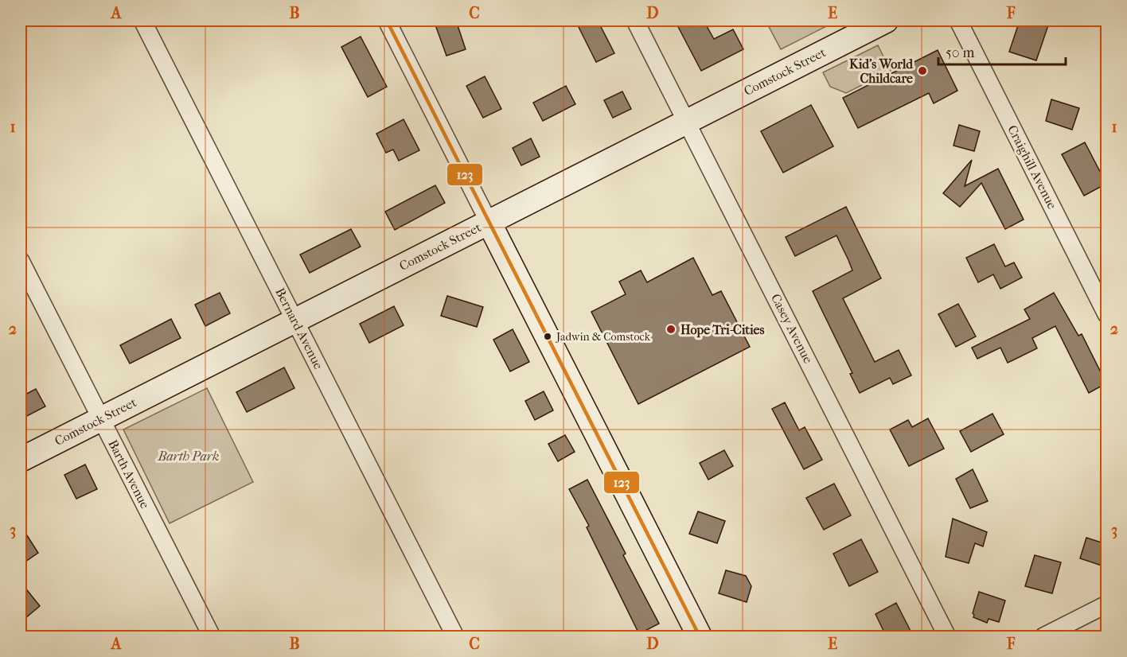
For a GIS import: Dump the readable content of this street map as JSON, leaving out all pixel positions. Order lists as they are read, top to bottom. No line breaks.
{"streets":{"street":["Comstock Street","Craighill Avenue","Bernard Avenue","Casey Avenue","Barth Avenue"]},"crossings":[["Comstock Street","Bernard Avenue"],["Comstock Street","Casey Avenue"],["Comstock Street","Barth Avenue"]],"parks":["Barth Park"],"places":["Kid's World Childcare","Hope Tri-Cities","Jadwin & Comstock"],"lines":["transit line 123"],"scale_bar":"50 m","grid":{"columns":["A","B","C","D","E","F"],"rows":["1","2","3"]}}
